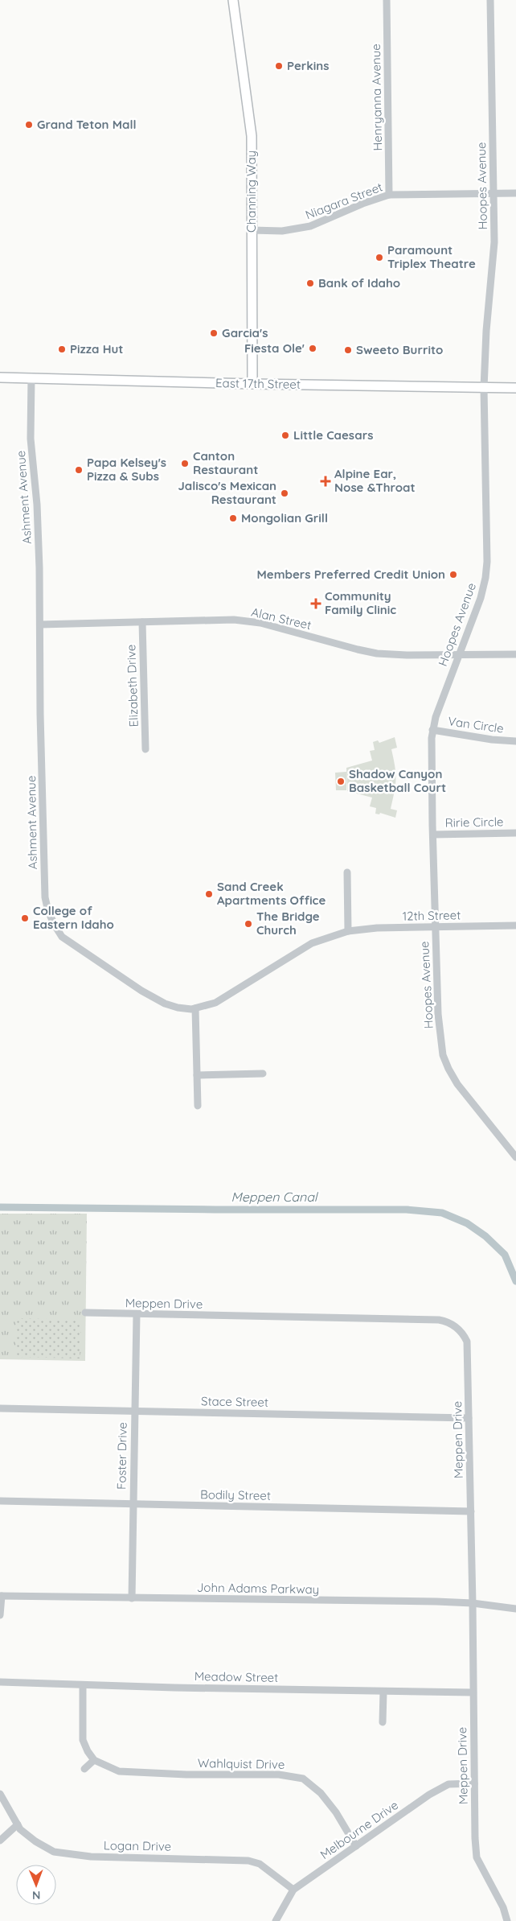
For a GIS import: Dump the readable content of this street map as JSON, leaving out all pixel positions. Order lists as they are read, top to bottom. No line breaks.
{"streets":{"main road":["Channing Way","East 17th Street"],"street":["Henryanna Avenue","Hoopes Avenue","Niagara Street","Ashment Avenue","Alan Street","Elizabeth Drive","Van Circle","Ririe Circle","12th Street","Meppen Drive","Stace Street","Foster Drive","Bodily Street","John Adams Parkway","Meadow Street","Wahlquist Drive","Melbourne Drive","Logan Drive"]},"crossings":[["Henryanna Avenue","Niagara Street"],["Hoopes Avenue","Niagara Street"],["Hoopes Avenue","East 17th Street"],["Hoopes Avenue","Alan Street"],["Hoopes Avenue","Van Circle"],["Hoopes Avenue","Ririe Circle"],["Hoopes Avenue","12th Street"],["Channing Way","Niagara Street"],["Channing Way","East 17th Street"],["East 17th Street","Ashment Avenue"],["Ashment Avenue","Alan Street"],["Ashment Avenue","12th Street"],["Alan Street","Elizabeth Drive"],["Meppen Drive","Stace Street"],["Meppen Drive","Foster Drive"],["Meppen Drive","Bodily Street"],["Meppen Drive","John Adams Parkway"],["Meppen Drive","Meadow Street"],["Meppen Drive","Melbourne Drive"],["Stace Street","Foster Drive"],["Foster Drive","Bodily Street"],["Foster Drive","John Adams Parkway"],["Wahlquist Drive","Melbourne Drive"],["Melbourne Drive","Logan Drive"]],"water":["Meppen Canal"],"places":{"other":["Perkins","Grand Teton Mall","Paramount Triplex Theatre","Bank of Idaho","Garcia's","Fiesta Ole'","Pizza Hut","Sweeto Burrito","Little Caesars","Canton Restaurant","Papa Kelsey's Pizza & Subs","Jalisco's Mexican Restaurant","Mongolian Grill","Members Preferred Credit Union","Shadow Canyon Basketball Court","Sand Creek Apartments Office","College of Eastern Idaho","The Bridge Church"],"health":["Alpine Ear, Nose &Throat","Community Family Clinic"]},"north":"bottom"}
